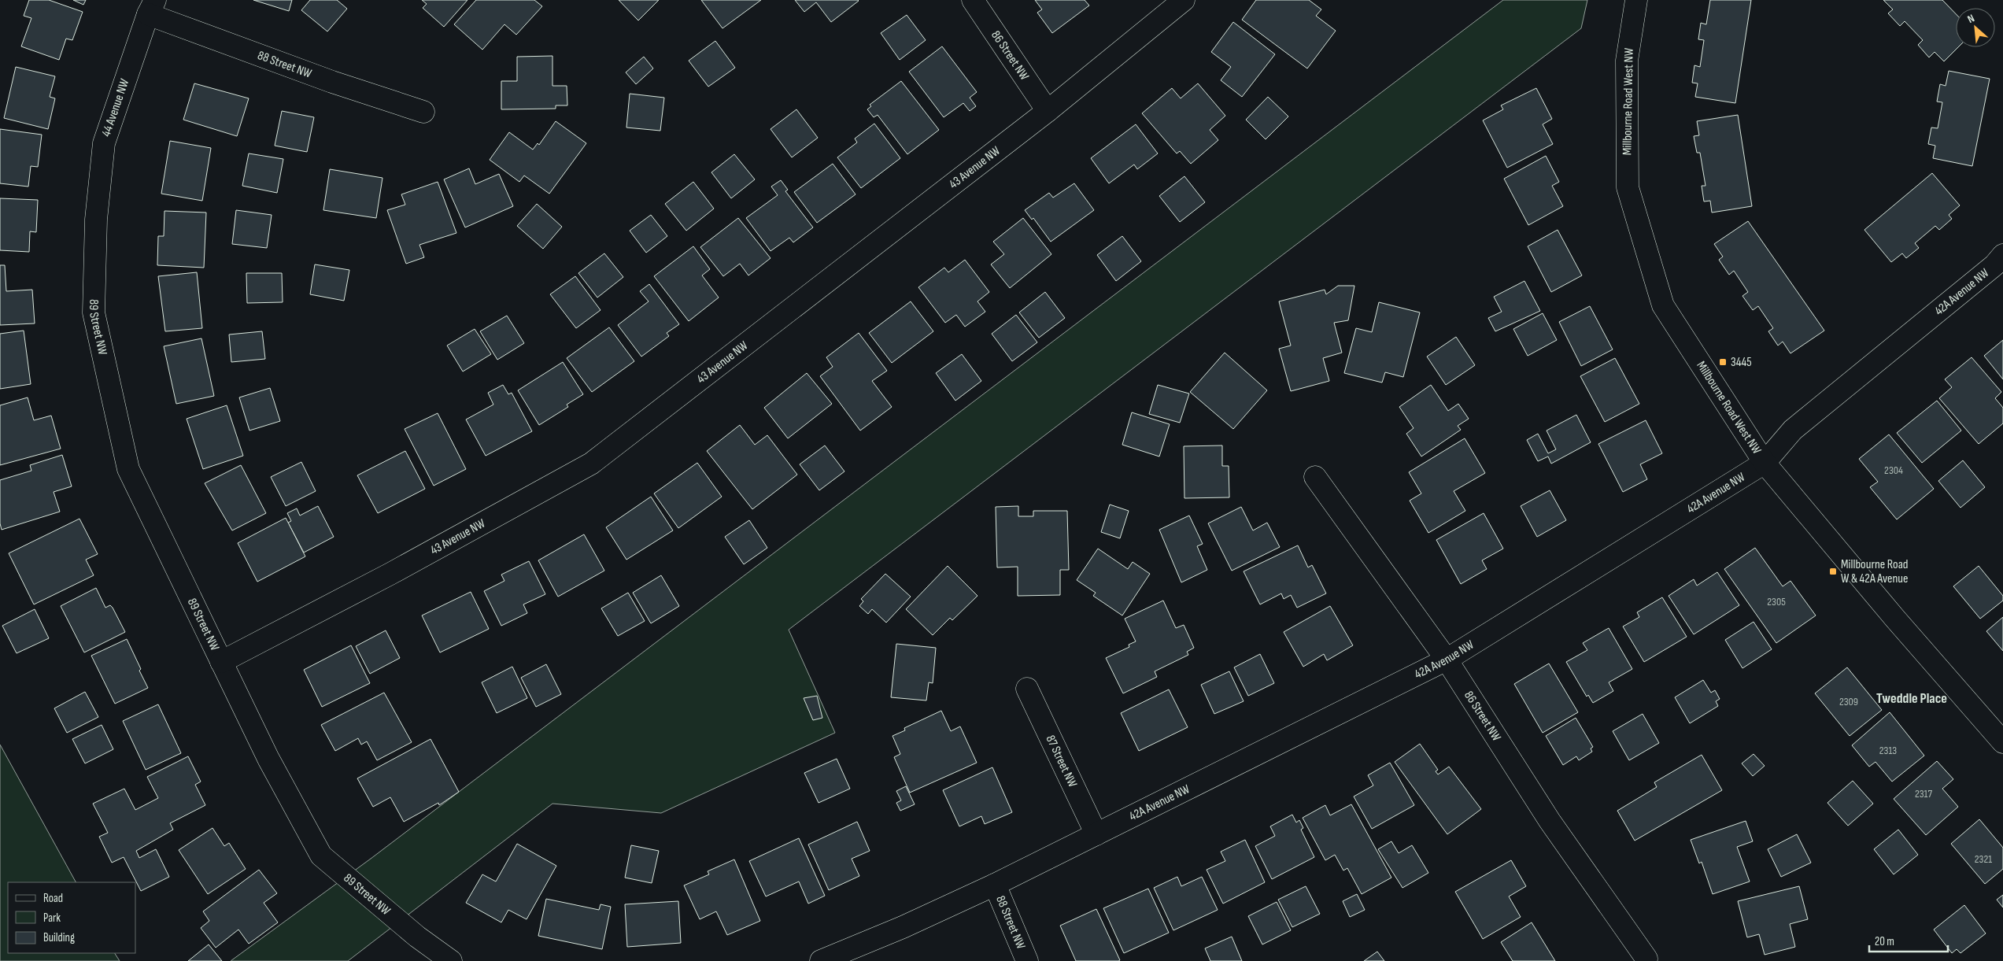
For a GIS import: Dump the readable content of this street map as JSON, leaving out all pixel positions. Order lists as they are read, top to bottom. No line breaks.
{"streets":{"street":["86 Street NW","88 Street NW","Millbourne Road West NW","44 Avenue NW","43 Avenue NW","42A Avenue NW","89 Street NW","87 Street NW"]},"crossings":[["86 Street NW","43 Avenue NW"],["86 Street NW","42A Avenue NW"],["88 Street NW","44 Avenue NW"],["88 Street NW","42A Avenue NW"],["Millbourne Road West NW","42A Avenue NW"],["44 Avenue NW","89 Street NW"],["43 Avenue NW","89 Street NW"],["42A Avenue NW","87 Street NW"]],"districts":["Tweddle Place"],"places":{"transit":["3445","Millbourne Road W & 42A Avenue"]},"house_numbers":["2304","2305","2309","2313","2317","2321"],"legend":["Road","Park","Building"],"scale_bar":"20 m","north":"top left"}
